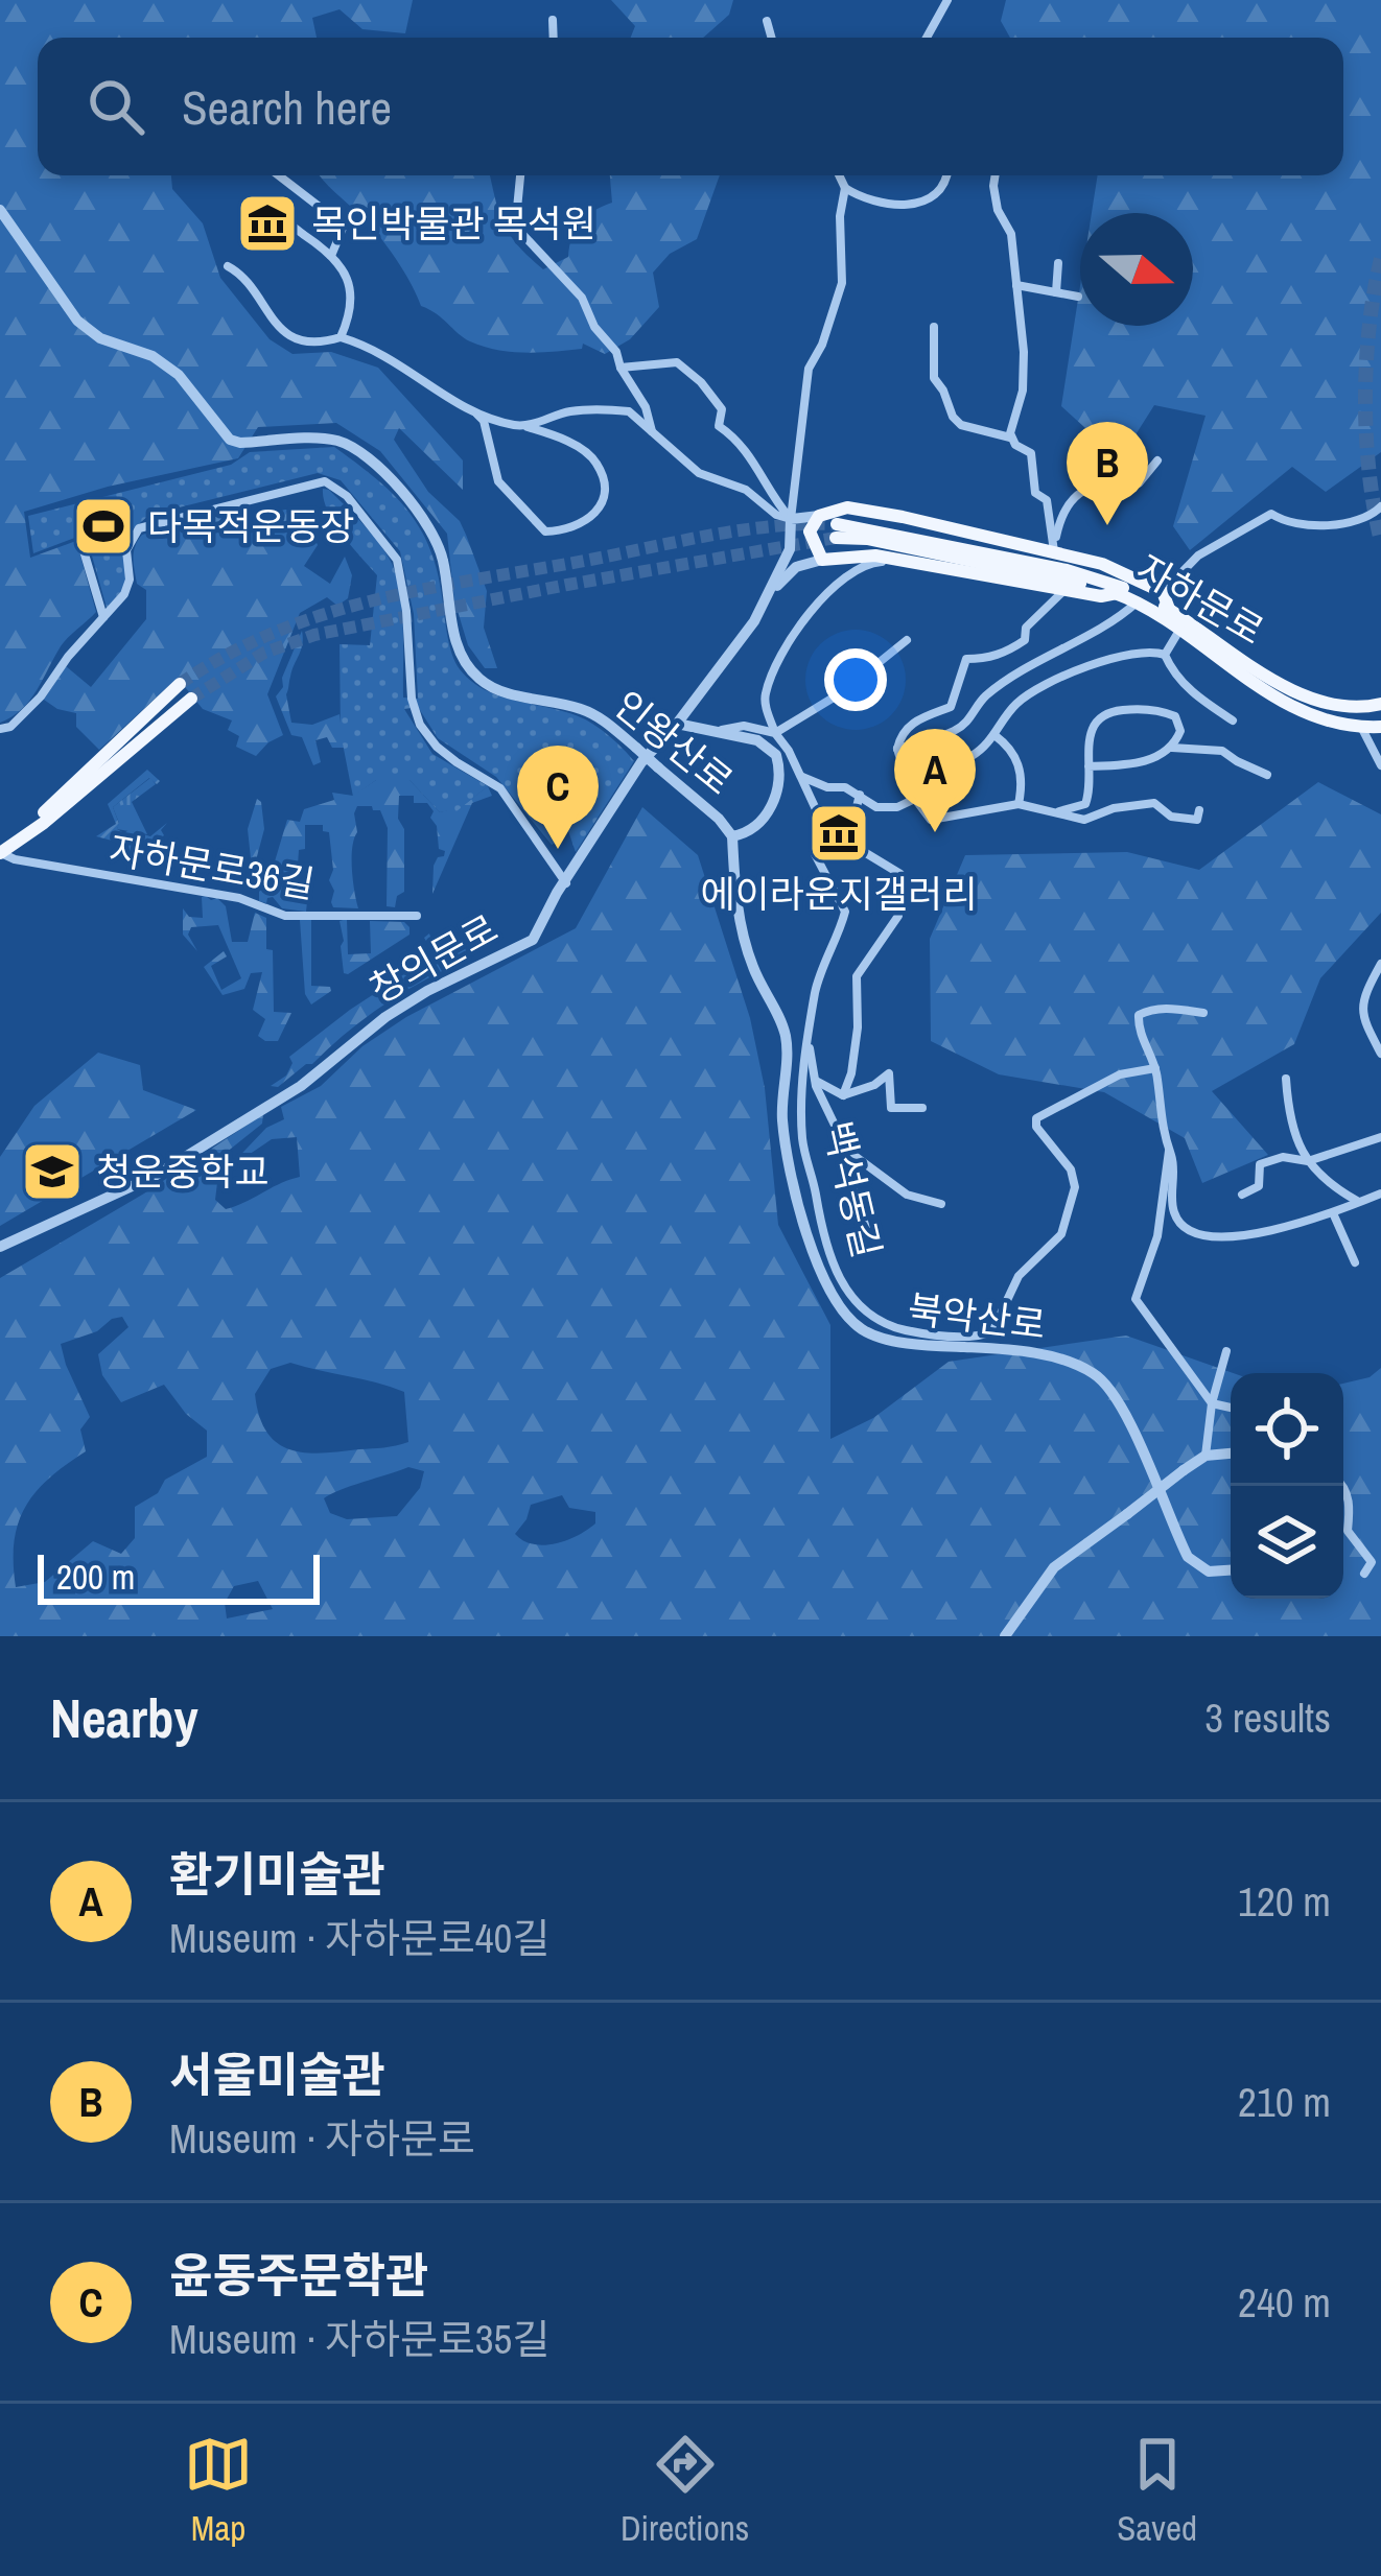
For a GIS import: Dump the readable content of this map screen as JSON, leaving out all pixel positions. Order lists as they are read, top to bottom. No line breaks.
{"streets":{"main road":["자하문로"],"street":["인왕산로","자하문로36길","창의문로","백석동길","북악산로"]},"crossings":[["인왕산로","북악산로"]],"places":{"museum":["목인박물관 목석원","에이라운지갤러리"],"sports":["다목적운동장"],"school or university":["청운중학교"]},"scale_bar":"200 m","north":"right","page":{"search":"Search here","pins":["B","A","C"],"scale":"200 m","heading":["Nearby","3 results"],"list":[{"mark":"A","name":"환기미술관","note":"Museum · 자하문로40길","value":"120 m"},{"mark":"B","name":"서울미술관","note":"Museum · 자하문로","value":"210 m"},{"mark":"C","name":"윤동주문학관","note":"Museum · 자하문로35길","value":"240 m"}],"nav":["Map","Directions","Saved"]}}
